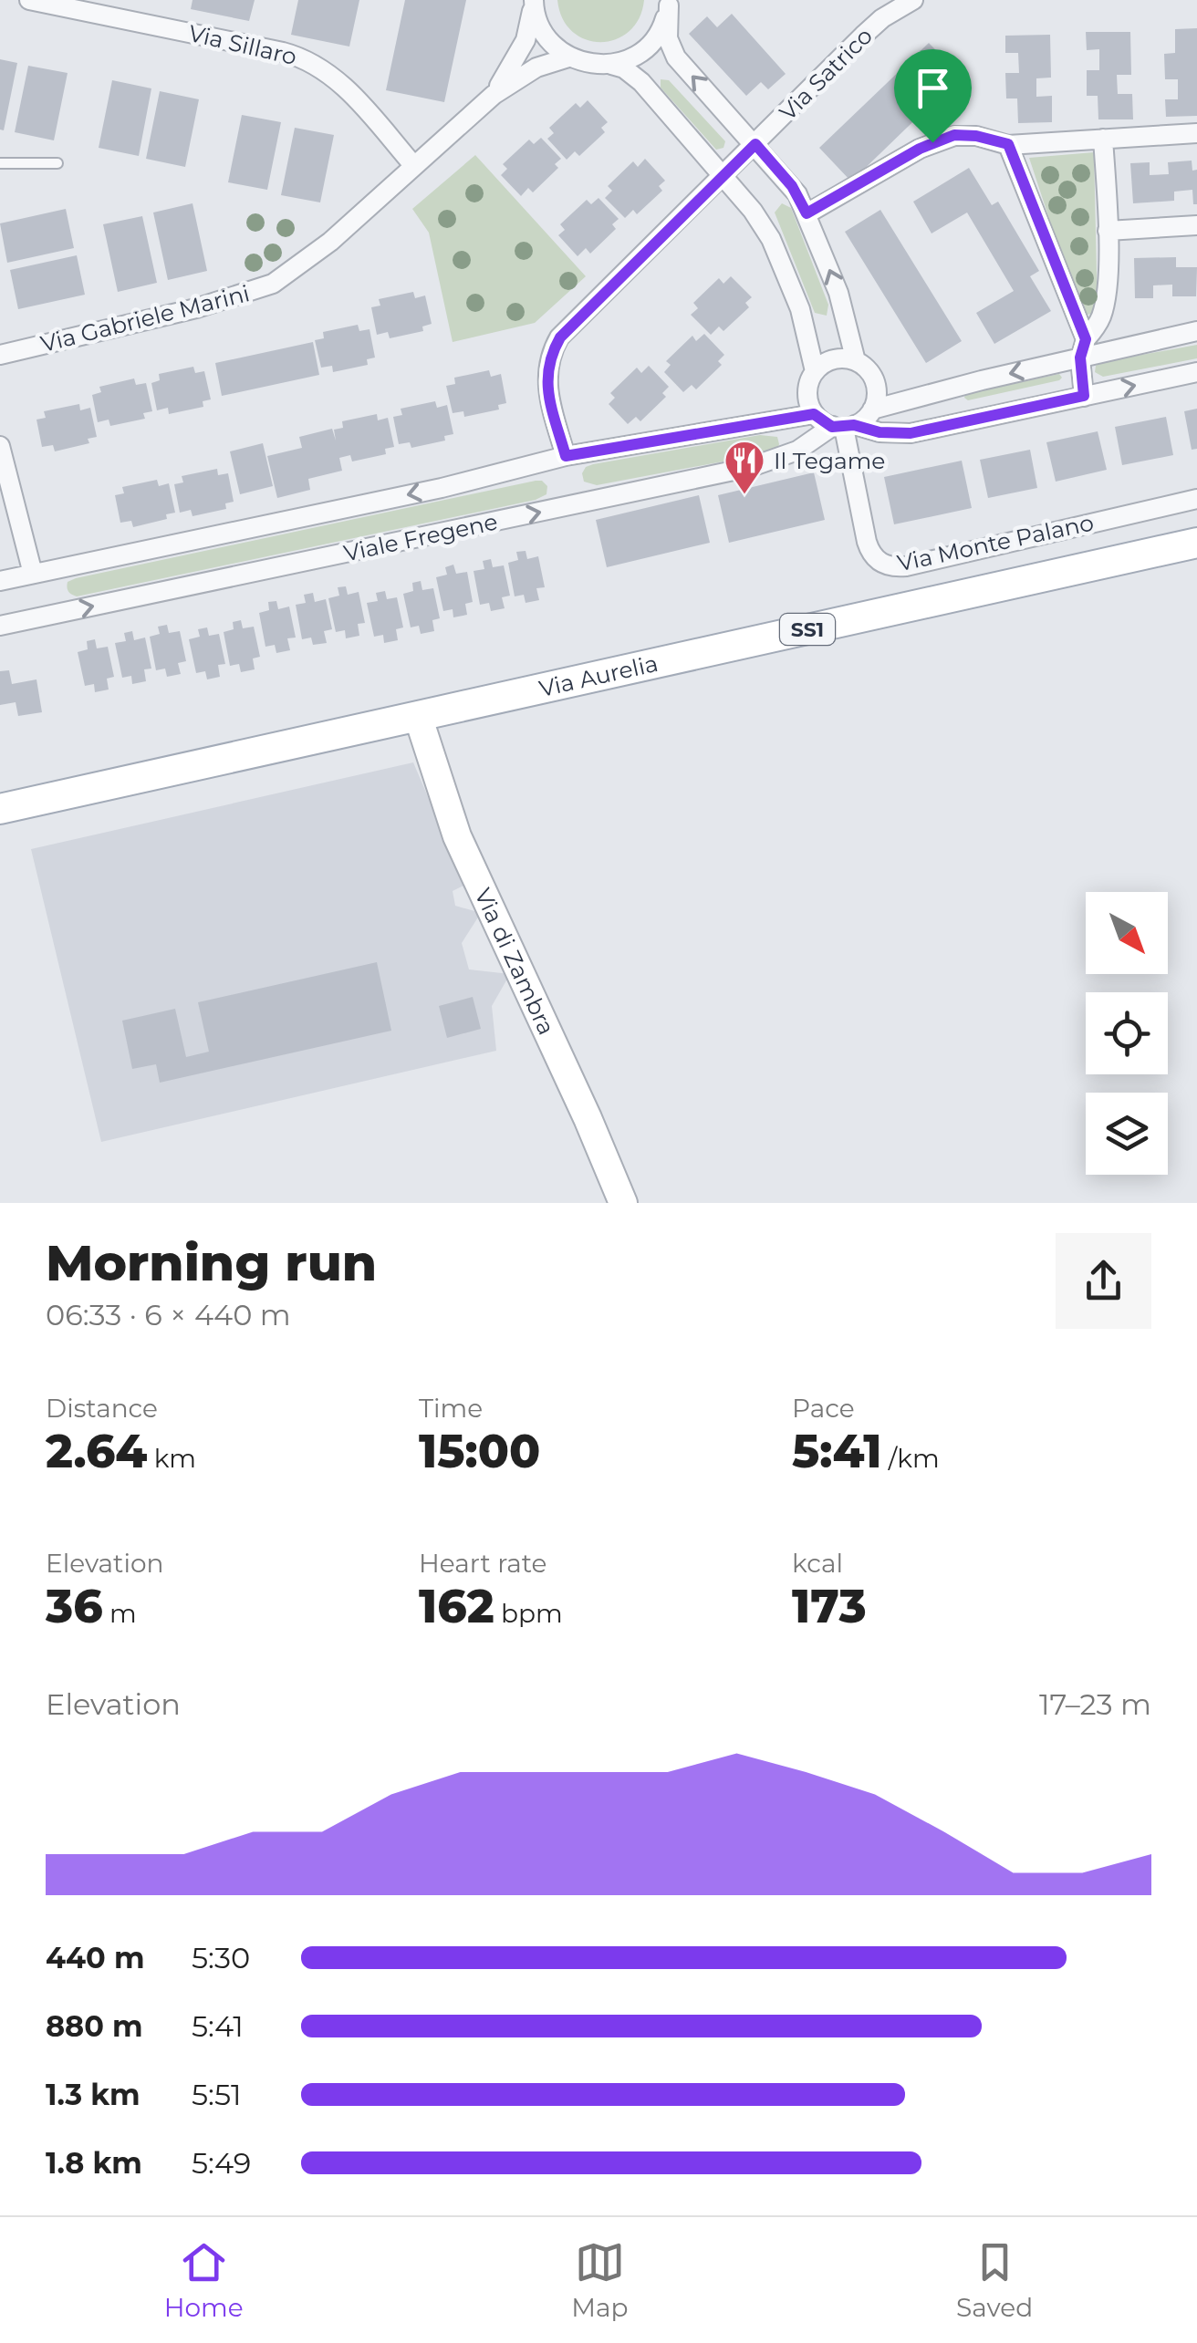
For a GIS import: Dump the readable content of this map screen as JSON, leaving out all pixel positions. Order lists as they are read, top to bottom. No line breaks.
{"streets":{"main road":["SS1","Via Aurelia"],"street":["Via Sillaro","Via Satrico","Via Gabriele Marini","Viale Fregene","Via Monte Palano","Via di Zambra"]},"crossings":[["Via Sillaro","Via Gabriele Marini"],["Via Satrico","Viale Fregene"],["Viale Fregene","Via Monte Palano"],["Via Aurelia","Via di Zambra"]],"places":{"restaurant":["Il Tegame"]},"north":"bottom right","page":{"heading":["Morning run","06:33 · 6 × 440 m"],"stats":[["Distance","2.64 km"],["Time","15:00"],["Pace","5:41 /km"],["Elevation","36 m"],["Heart rate","162 bpm"],["kcal","173"]],"chart":["Elevation","17–23 m"],"list":[{"name":"440 m","note":"5:30"},{"name":"880 m","note":"5:41"},{"name":"1.3 km","note":"5:51"},{"name":"1.8 km","note":"5:49"}],"tabs":["Home","Map","Saved"]}}
